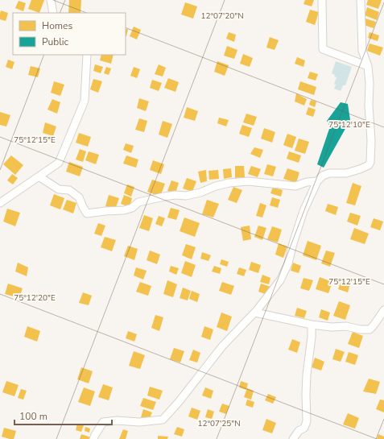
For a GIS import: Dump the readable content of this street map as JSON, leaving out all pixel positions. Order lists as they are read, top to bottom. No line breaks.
{"legend":["Homes","Public"],"scale_bar":"100 m","coordinates":["12°07'20\"N","75°12'10\"E","75°12'15\"E","75°12'20\"E","12°07'25\"N"]}
